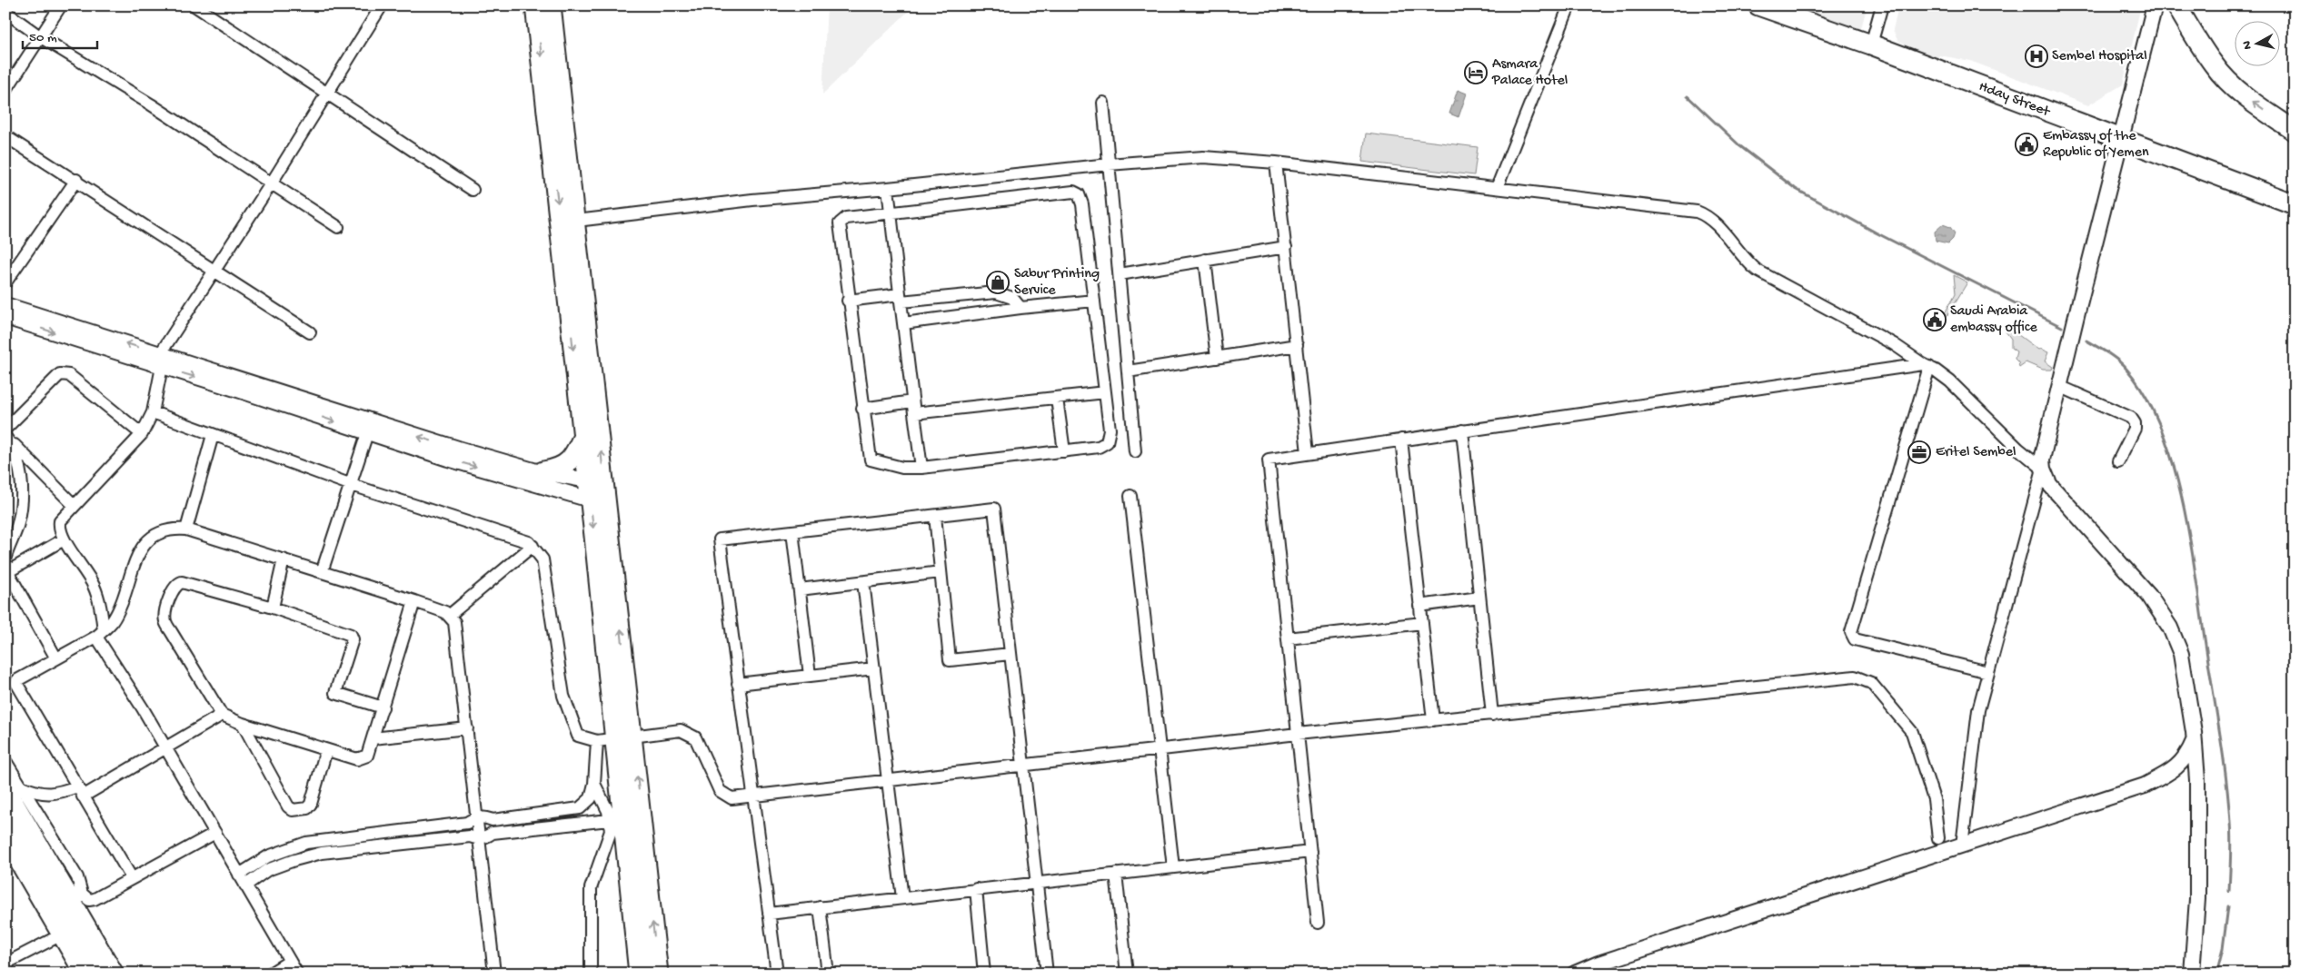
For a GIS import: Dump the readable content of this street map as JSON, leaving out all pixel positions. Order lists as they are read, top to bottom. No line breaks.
{"streets":{"main road":["Hday Street"]},"places":{"hospital":["Sembel Hospital"],"hotel":["Asmara Palace Hotel"],"public building":["Embassy of the Republic of Yemen","Saudi Arabia embassy office"],"shop":["Sabur Printing Service"],"office":["Eritel Sembel"]},"scale_bar":"50 m","north":"left"}
